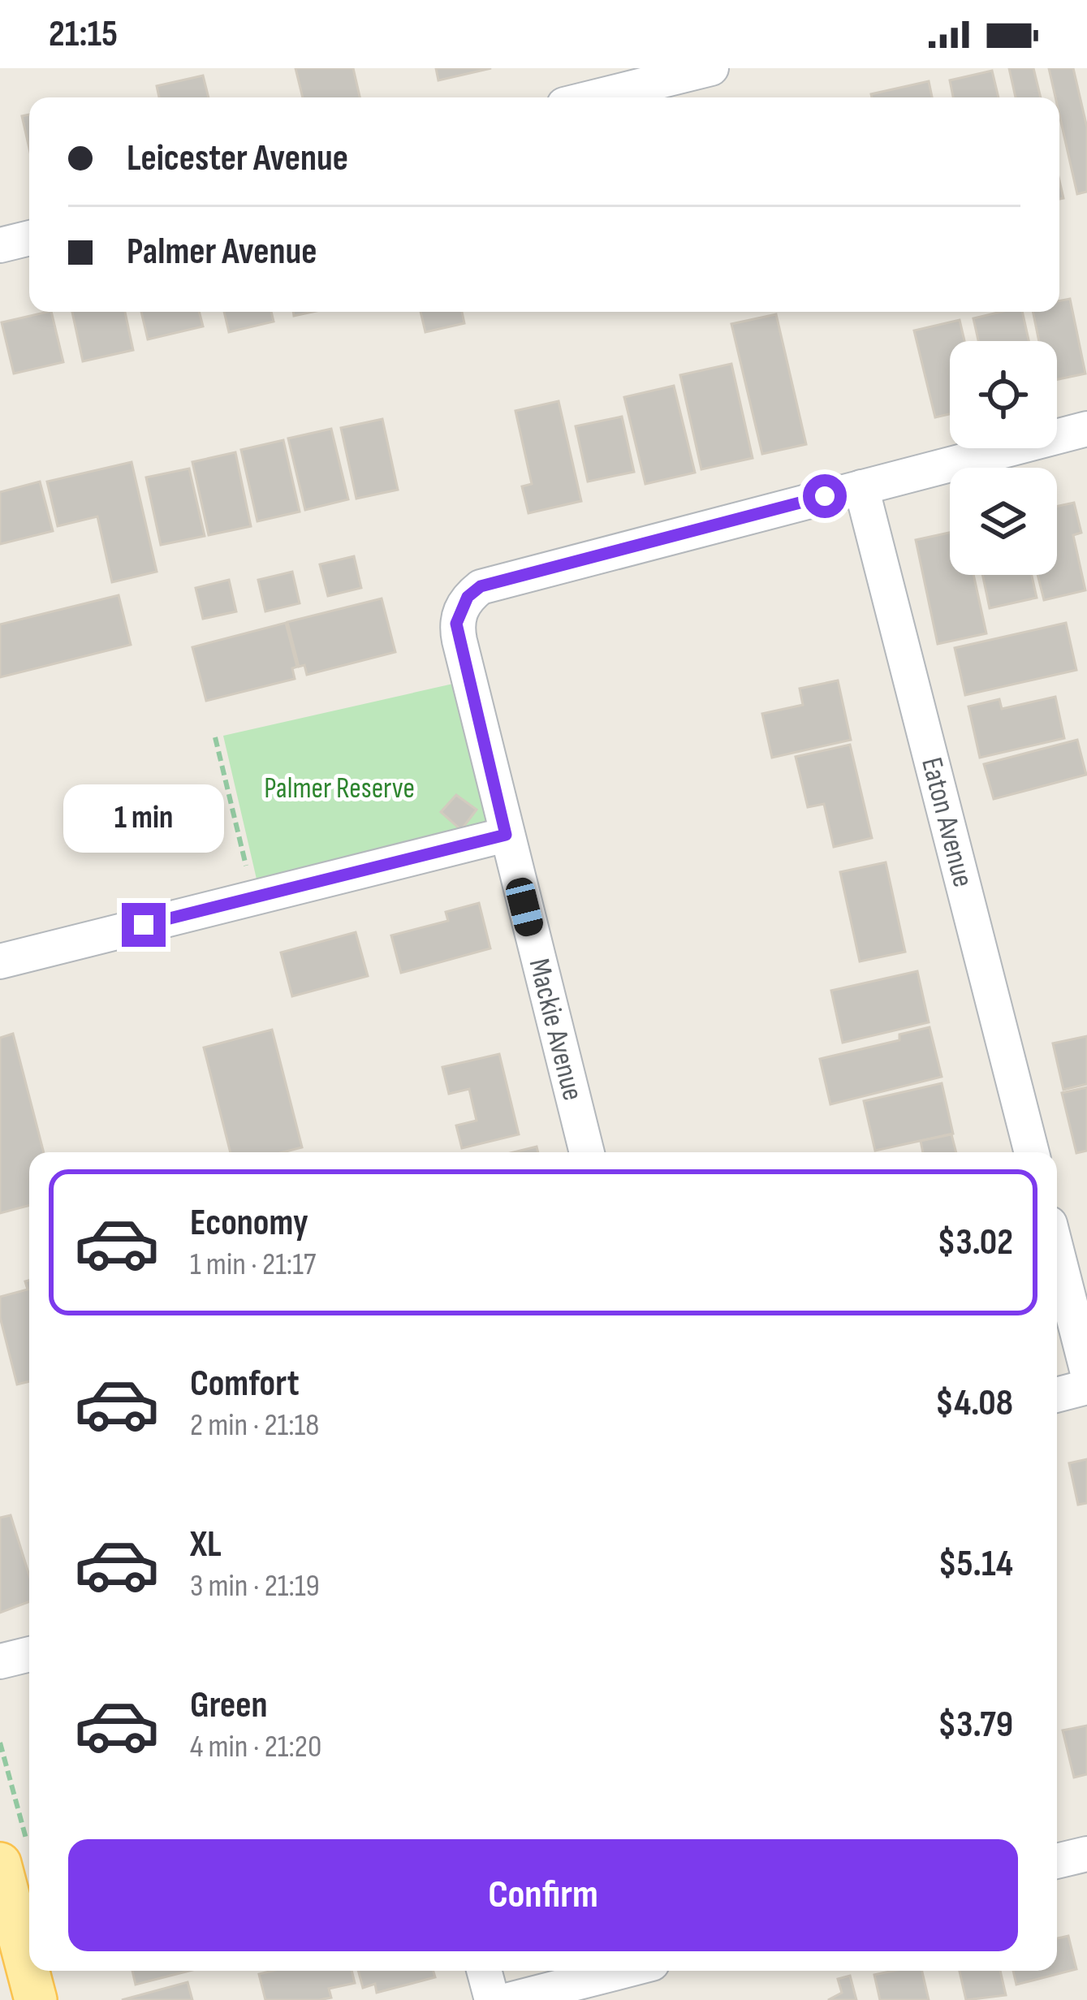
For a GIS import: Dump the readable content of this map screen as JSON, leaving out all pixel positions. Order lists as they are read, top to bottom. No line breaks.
{"streets":{"street":["Eaton Avenue","Mackie Avenue"]},"crossings":[["Eaton Avenue","Mackie Avenue"]],"parks":["Palmer Reserve"],"page":{"status":"21:15","banner":["Leicester Avenue","Palmer Avenue"],"bubble":"1 min","list":[{"name":"Economy","note":"1 min · 21:17","value":"$3.02"},{"name":"Comfort","note":"2 min · 21:18","value":"$4.08"},{"name":"XL","note":"3 min · 21:19","value":"$5.14"},{"name":"Green","note":"4 min · 21:20","value":"$3.79"}],"buttons":"Confirm"}}
